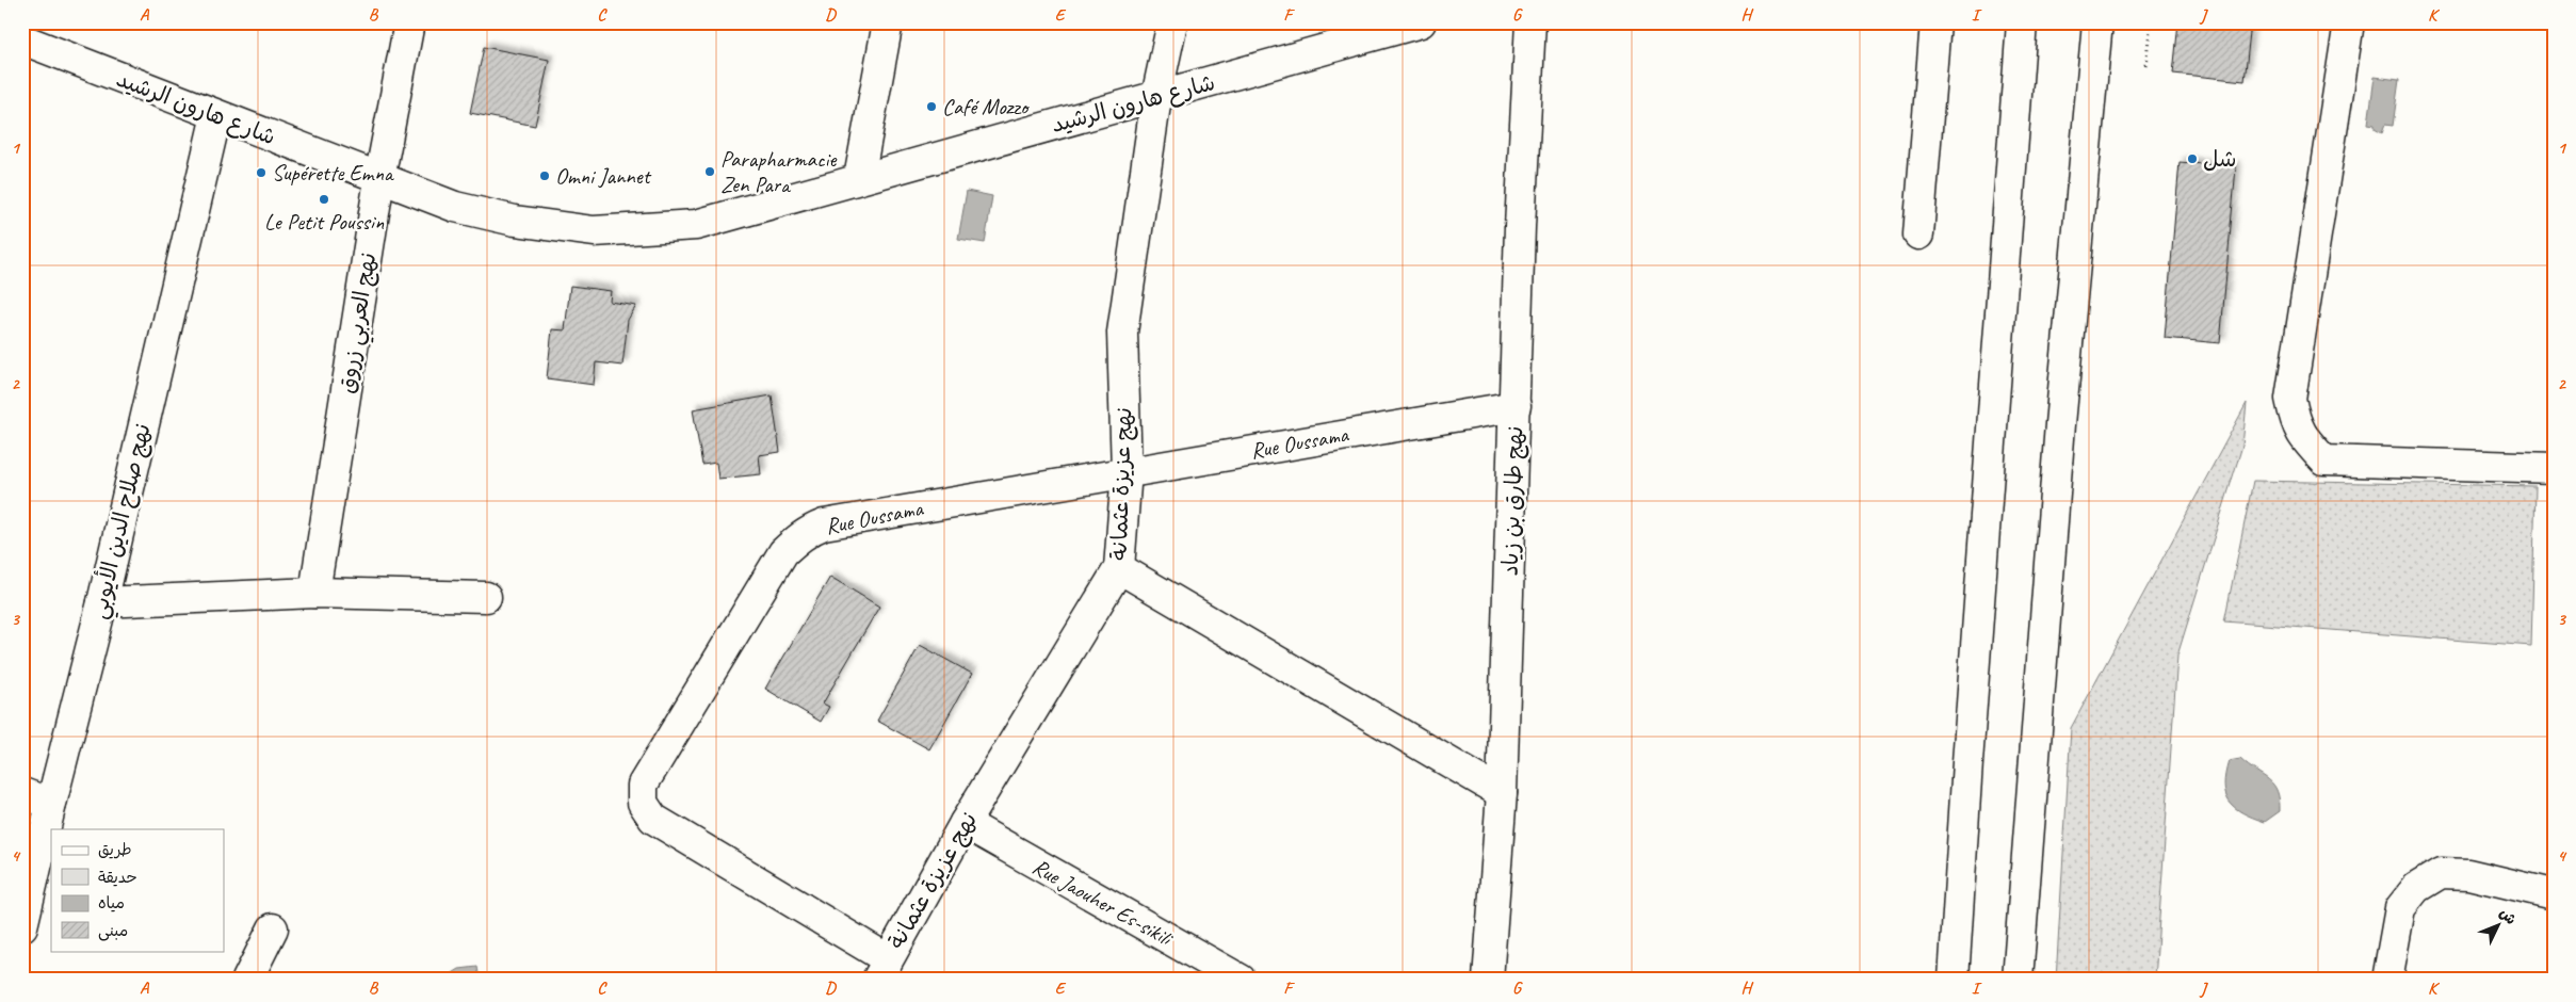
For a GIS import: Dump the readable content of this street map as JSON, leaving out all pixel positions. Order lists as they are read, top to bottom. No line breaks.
{"streets":{"main road":["شارع هارون الرشيد","نهج العربي زروق","Rue Oussama","نهج عزيزة عثمانة","نهج طارق بن زياد","نهج صلاح الدين الأيوبي","Rue Jaouher Es-sikili"]},"crossings":[["شارع هارون الرشيد","نهج العربي زروق"],["شارع هارون الرشيد","نهج عزيزة عثمانة"],["شارع هارون الرشيد","نهج صلاح الدين الأيوبي"],["Rue Oussama","نهج عزيزة عثمانة"],["Rue Oussama","نهج طارق بن زياد"],["نهج عزيزة عثمانة","Rue Jaouher Es-sikili"]],"places":["Café Mozzo","شل","Parapharmacie Zen Para","Supérette Emna","Omni Jannet","Le Petit Poussin"],"legend":["طريق","حديقة","مياه","مبنى"],"north":"top right","grid":{"columns":["A","B","C","D","E","F","G","H","I","J","K"],"rows":["1","2","3","4"]}}
